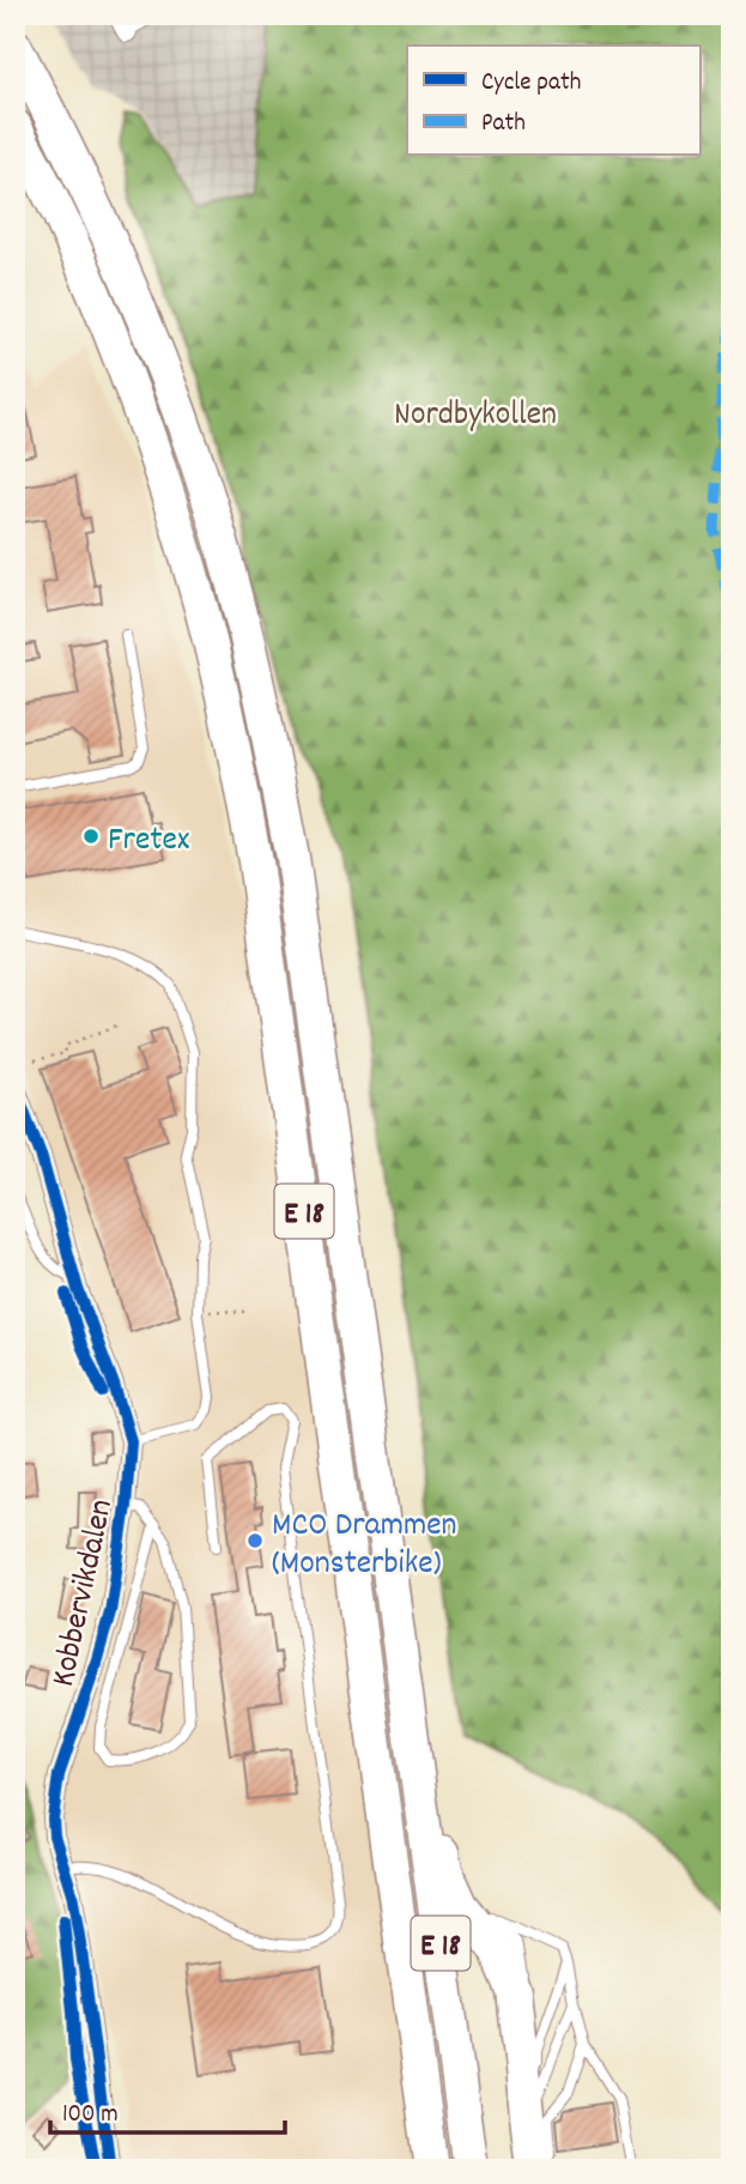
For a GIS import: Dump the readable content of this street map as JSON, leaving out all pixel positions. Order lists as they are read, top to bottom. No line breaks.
{"streets":{"highway":["E 18"],"street":["Kobbervikdalen"]},"parks":["Nordbykollen"],"places":["Fretex","MCO Drammen (Monsterbike)"],"legend":["Cycle path","Path"],"scale_bar":"100 m"}
